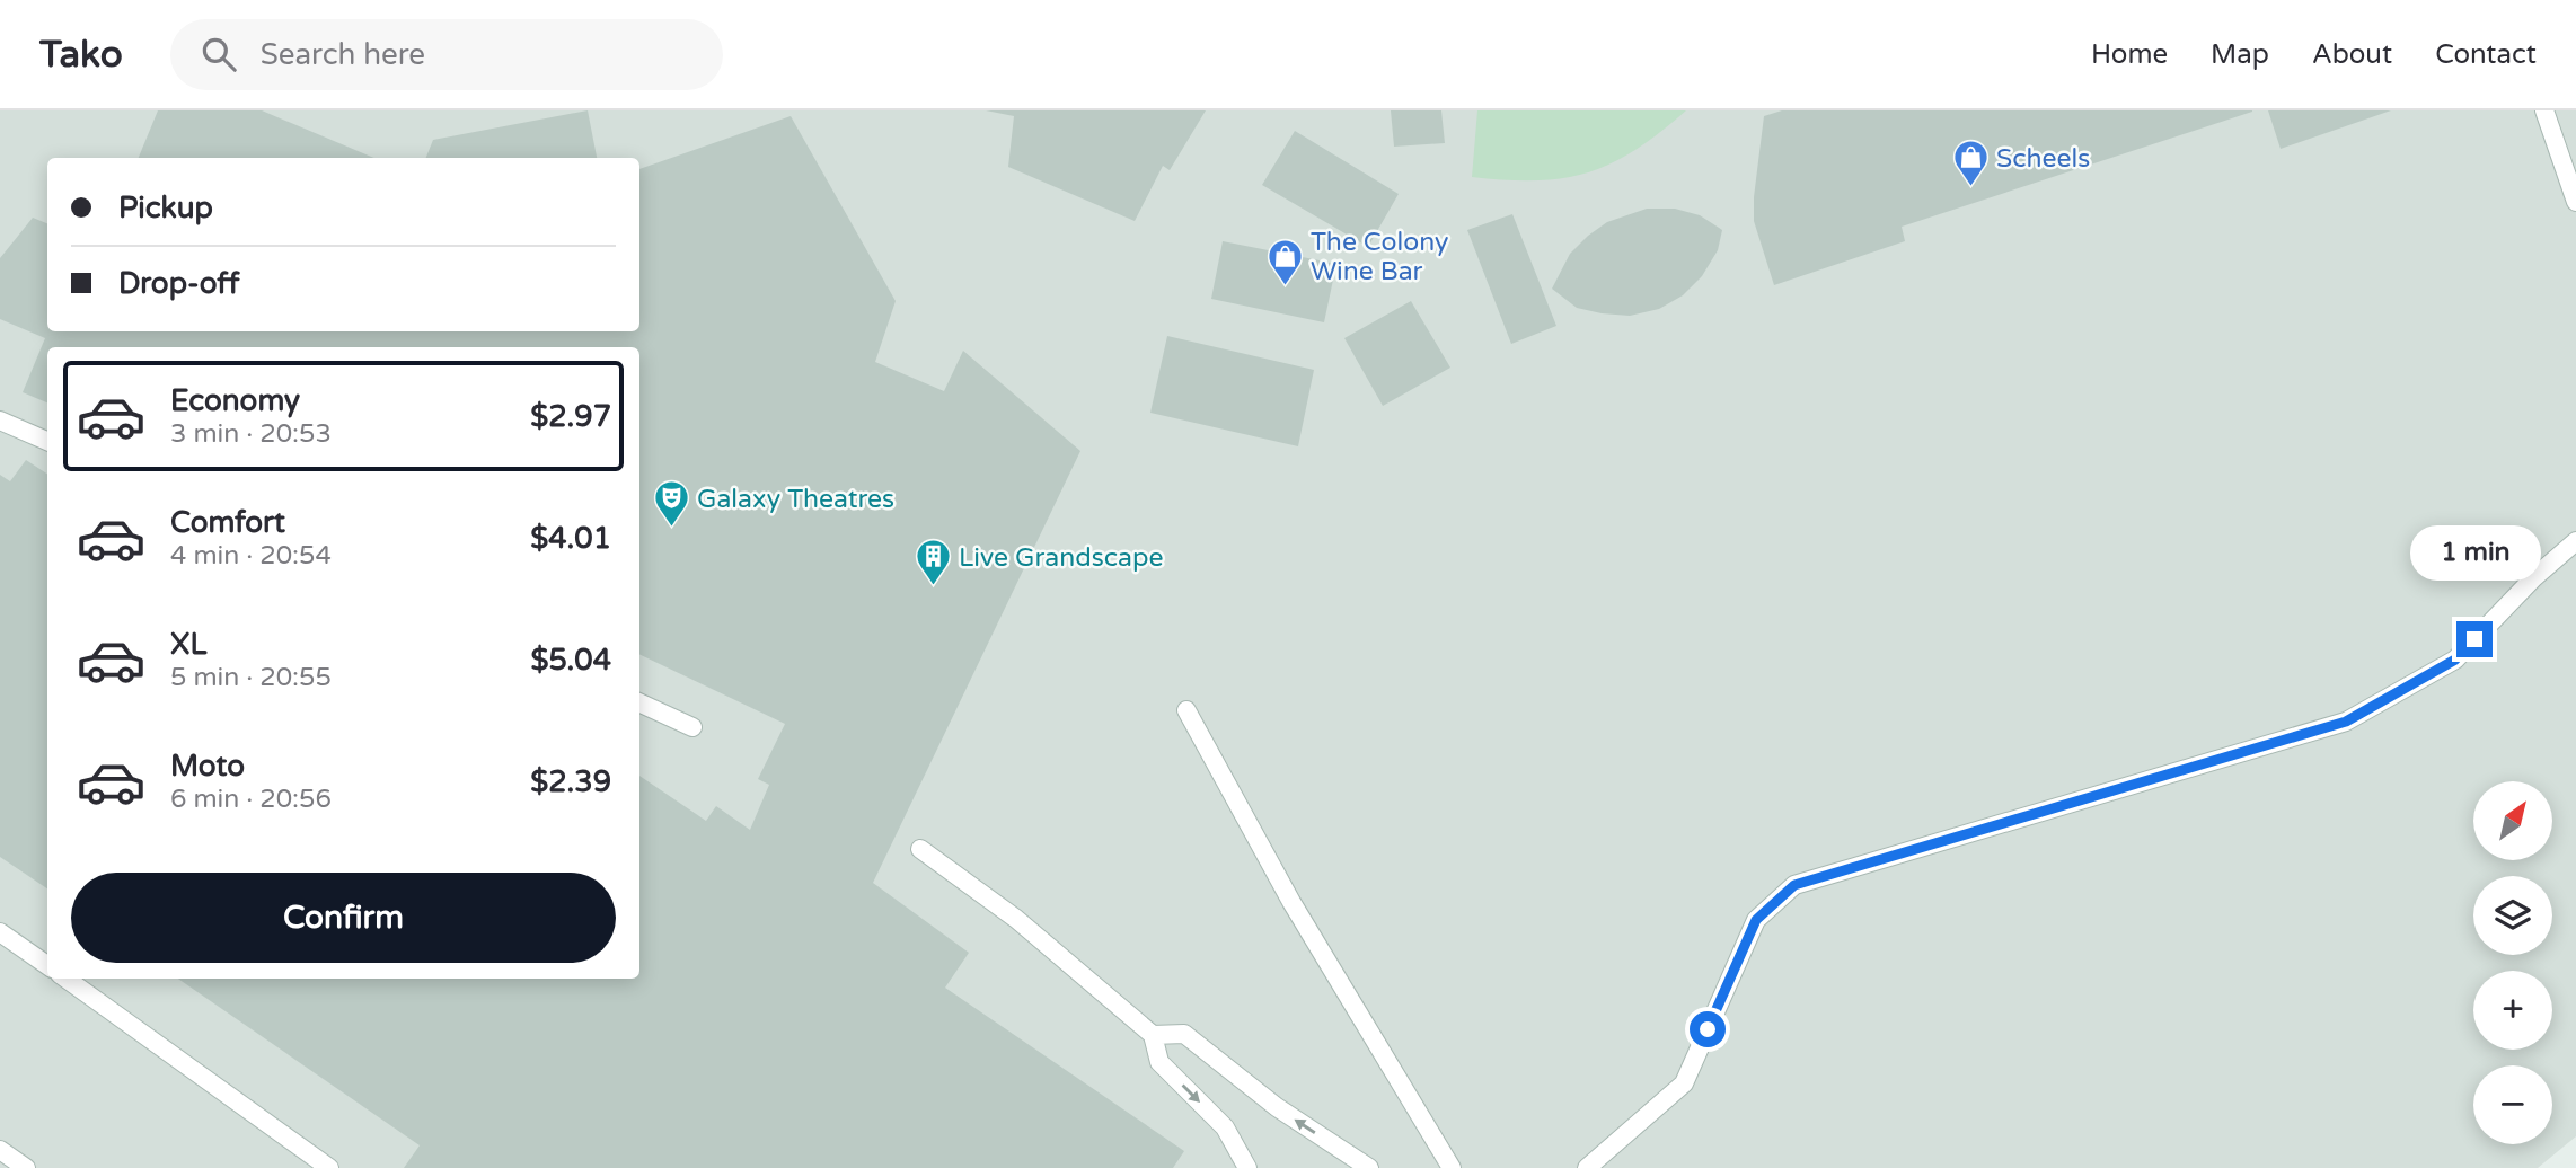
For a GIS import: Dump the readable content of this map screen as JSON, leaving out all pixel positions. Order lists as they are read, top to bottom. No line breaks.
{"places":{"shop":["Scheels","The Colony Wine Bar"],"theatre":["Galaxy Theatres"],"building":["Live Grandscape"]},"north":"top right","page":{"header":"Tako","search":"Search here","nav":["Home","Map","About","Contact"],"banner":["Pickup","Drop-off"],"list":[{"name":"Economy","note":"3 min · 20:53","value":"$2.97"},{"name":"Comfort","note":"4 min · 20:54","value":"$4.01"},{"name":"XL","note":"5 min · 20:55","value":"$5.04"},{"name":"Moto","note":"6 min · 20:56","value":"$2.39"}],"bubble":"1 min","map_buttons":["+","−"],"buttons":"Confirm"}}
